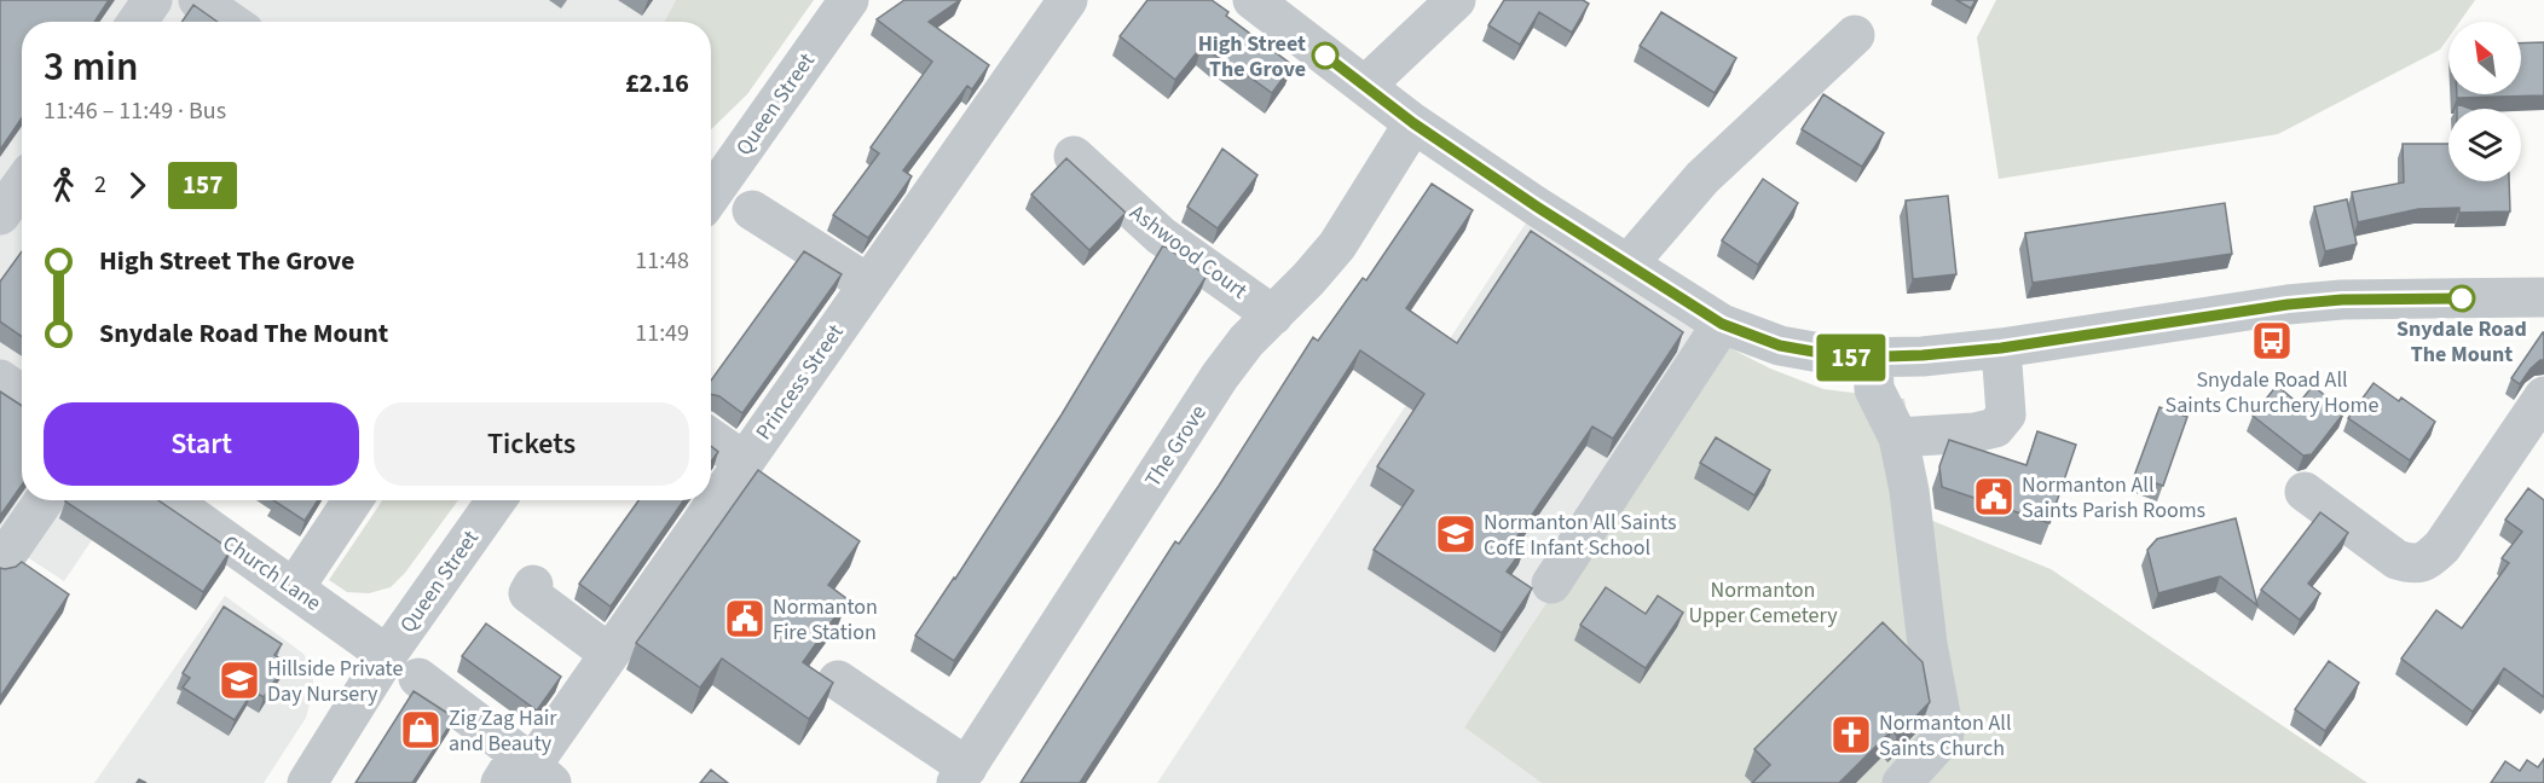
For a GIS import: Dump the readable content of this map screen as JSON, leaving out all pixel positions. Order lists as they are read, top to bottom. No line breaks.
{"streets":{"street":["Queen Street","Ashwood Court","Princess Street","The Grove","Church Lane"]},"crossings":[["Queen Street","Church Lane"],["Ashwood Court","The Grove"]],"parks":["Normanton Upper Cemetery"],"places":{"other":["High Street The Grove","Snydale Road The Mount"],"bus stop":["Snydale Road All Saints Churchery Home"],"public building":["Normanton All Saints Parish Rooms","Normanton Fire Station"],"school or university":["Normanton All Saints CofE Infant School","Hillside Private Day Nursery"],"shop":["Zig Zag Hair and Beauty"],"church":["Normanton All Saints Church"]},"lines":["bus line 157"],"north":"top left","page":{"on_map":"157","heading":["3 min","11:46 – 11:49 · Bus","£2.16"],"legs":["2","157"],"list":[{"name":"High Street The Grove","value":"11:48"},{"name":"Snydale Road The Mount","value":"11:49"}],"buttons":["Start","Tickets"]}}
